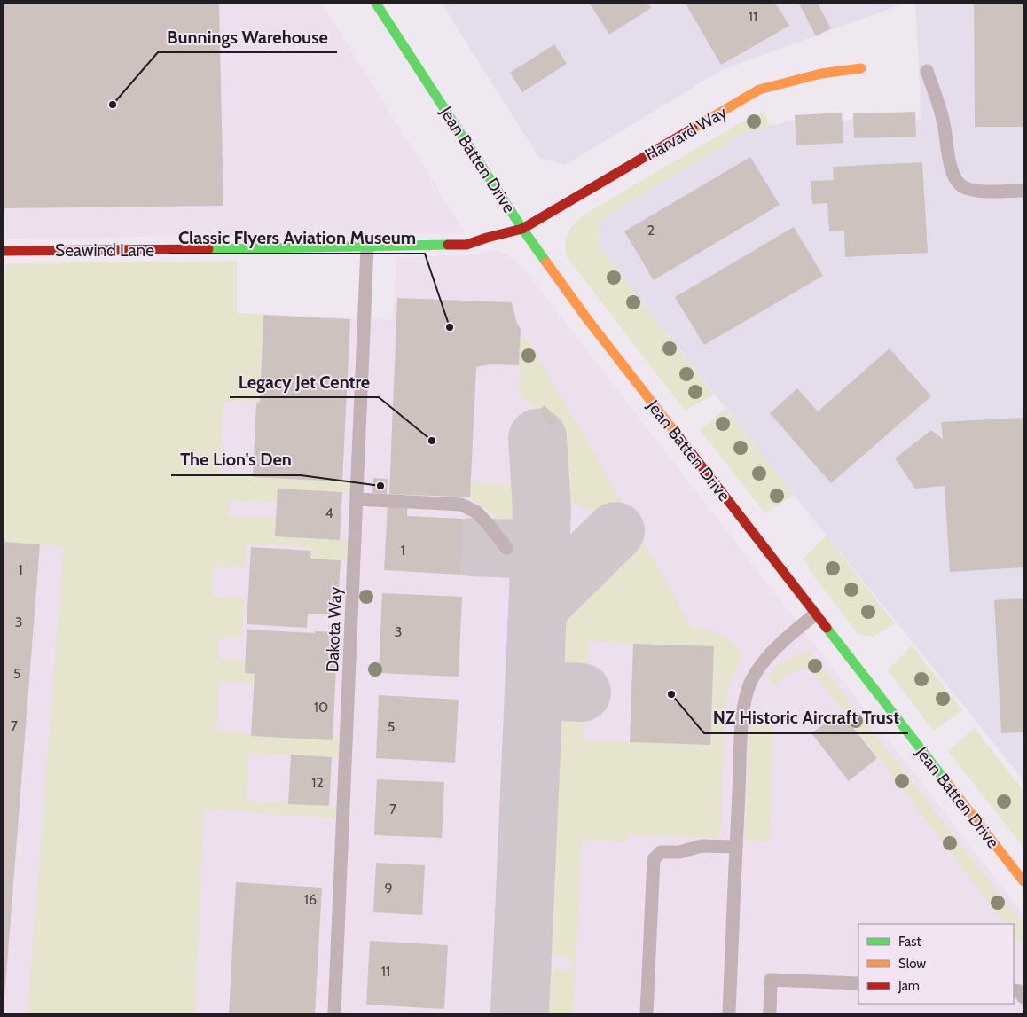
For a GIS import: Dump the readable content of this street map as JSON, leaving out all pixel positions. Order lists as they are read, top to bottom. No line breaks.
{"streets":{"street":["Harvard Way","Jean Batten Drive","Seawind Lane"],"lane":["Dakota Way"]},"crossings":[["Harvard Way","Jean Batten Drive"],["Harvard Way","Seawind Lane"],["Jean Batten Drive","Seawind Lane"],["Seawind Lane","Dakota Way"]],"places":["Bunnings Warehouse","Classic Flyers Aviation Museum","Legacy Jet Centre","The Lion's Den","NZ Historic Aircraft Trust"],"house_numbers":["11","2","4","1","1","3","3","5","10","7","5","12","7","9","16","11"],"legend":["Fast","Slow","Jam"]}
